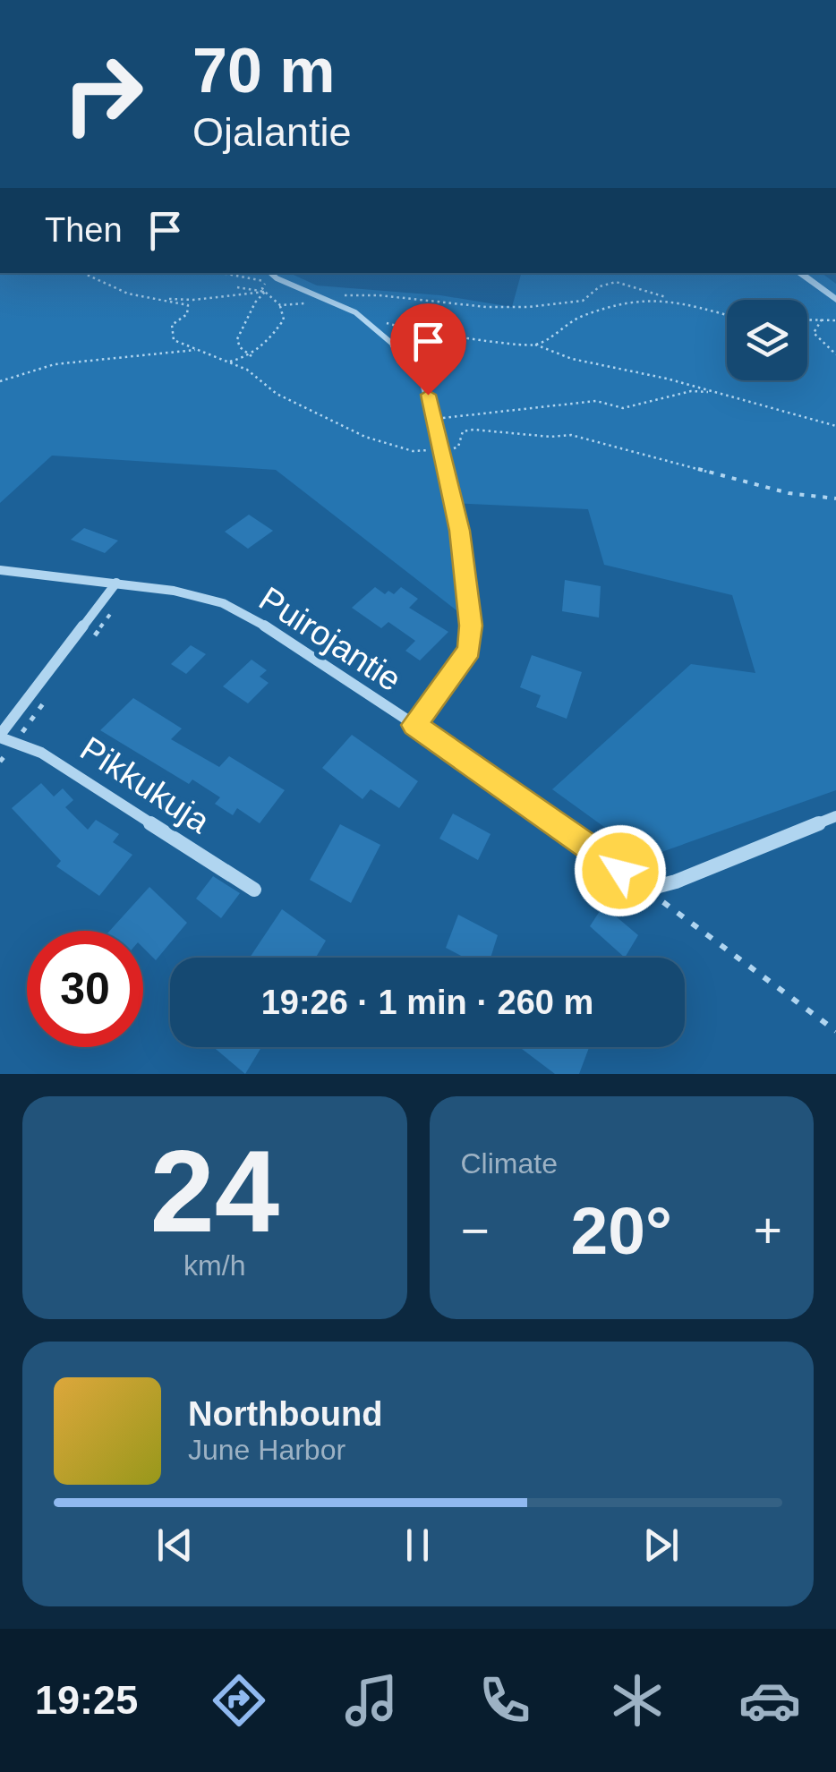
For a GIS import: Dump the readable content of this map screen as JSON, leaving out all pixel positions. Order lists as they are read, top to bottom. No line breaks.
{"streets":{"street":["Puirojantie","Pikkukuja"]},"page":{"turn":["70 m","Ojalantie"],"then":"Then","limit":"30","trip":"19:26 · 1 min · 260 m","tile":[["24","km/h"],"Climate"],"heat":["−","20°","+"],"song":["Northbound","June Harbor"],"tabs":"19:25"}}
